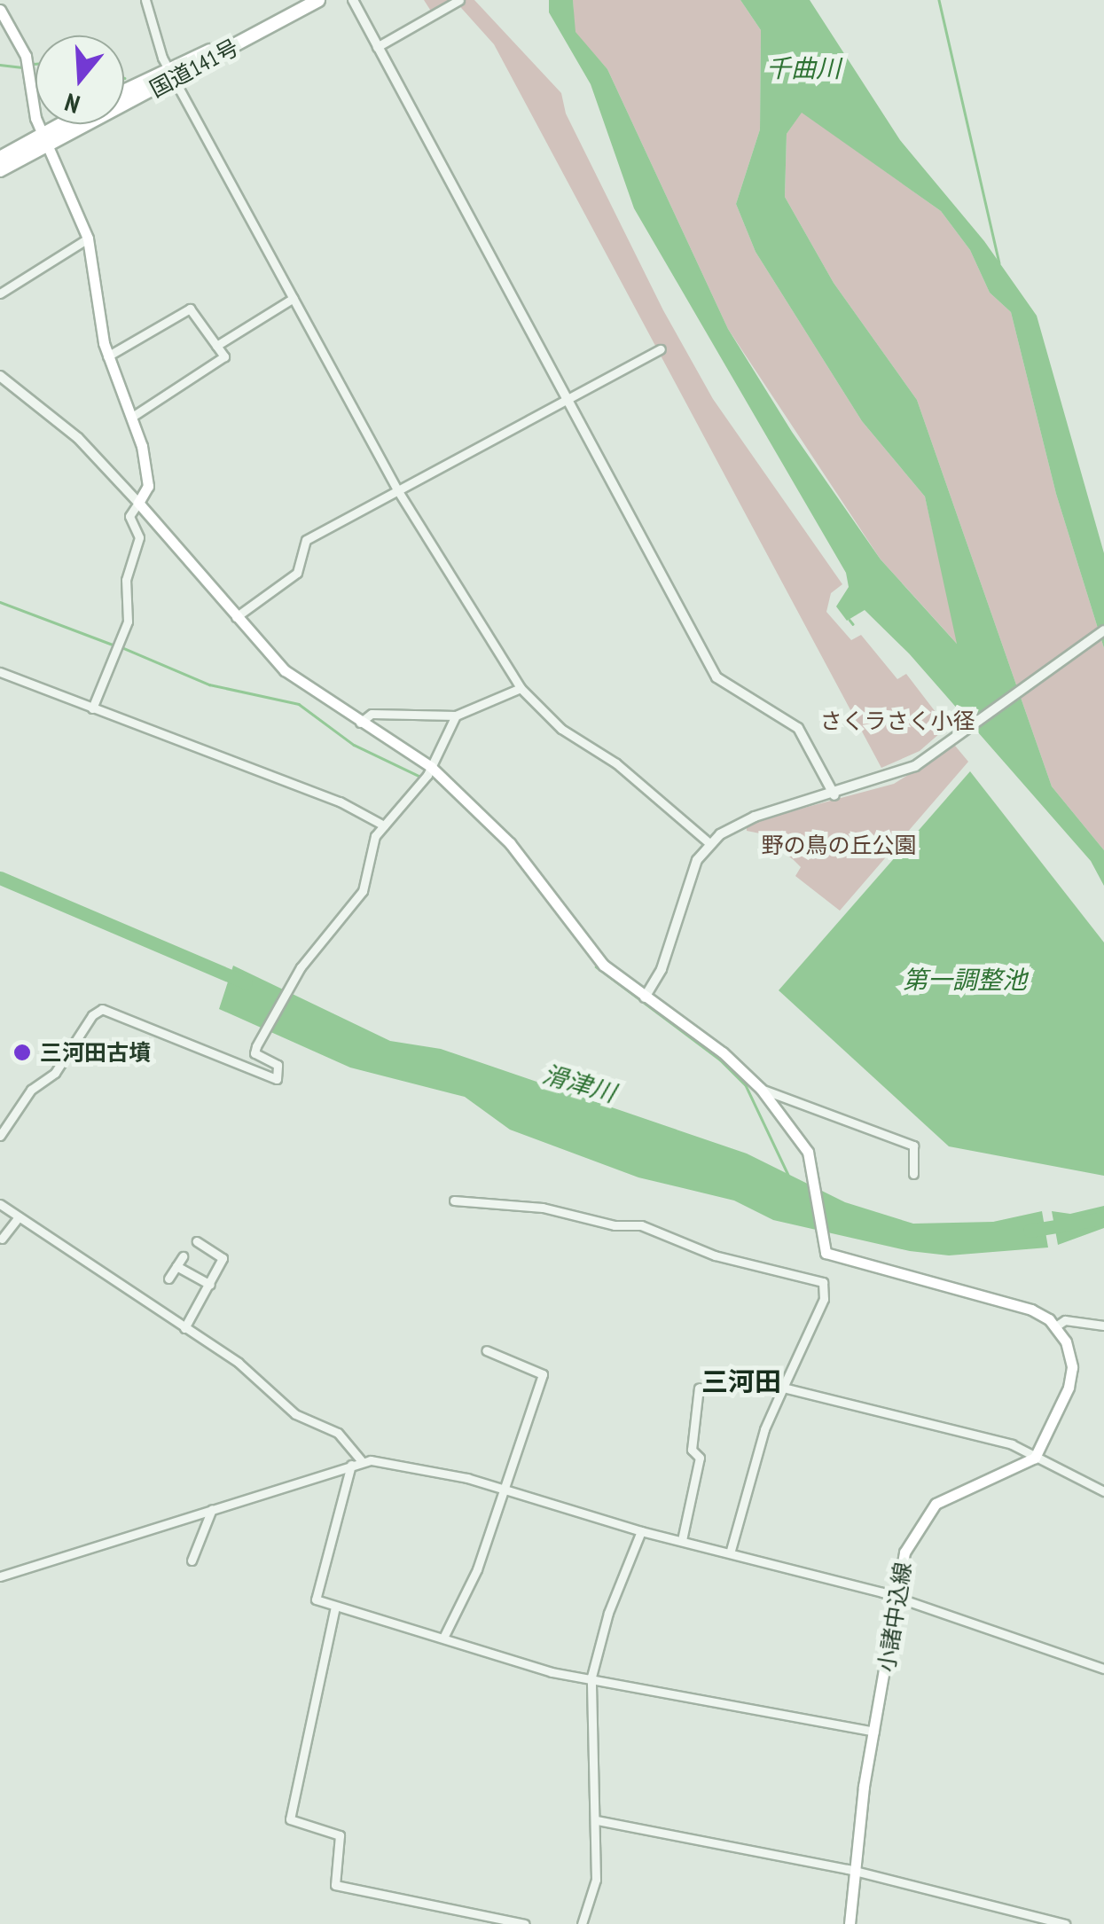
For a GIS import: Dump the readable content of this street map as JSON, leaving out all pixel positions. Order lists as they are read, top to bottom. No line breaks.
{"streets":{"highway":["国道141号"],"main road":["小諸中込線"]},"districts":["三河田"],"water":["千曲川","第一調整池","滑津川"],"parks":["さくラさく小径","野の鳥の丘公園"],"places":["三河田古墳"],"north":"bottom"}
